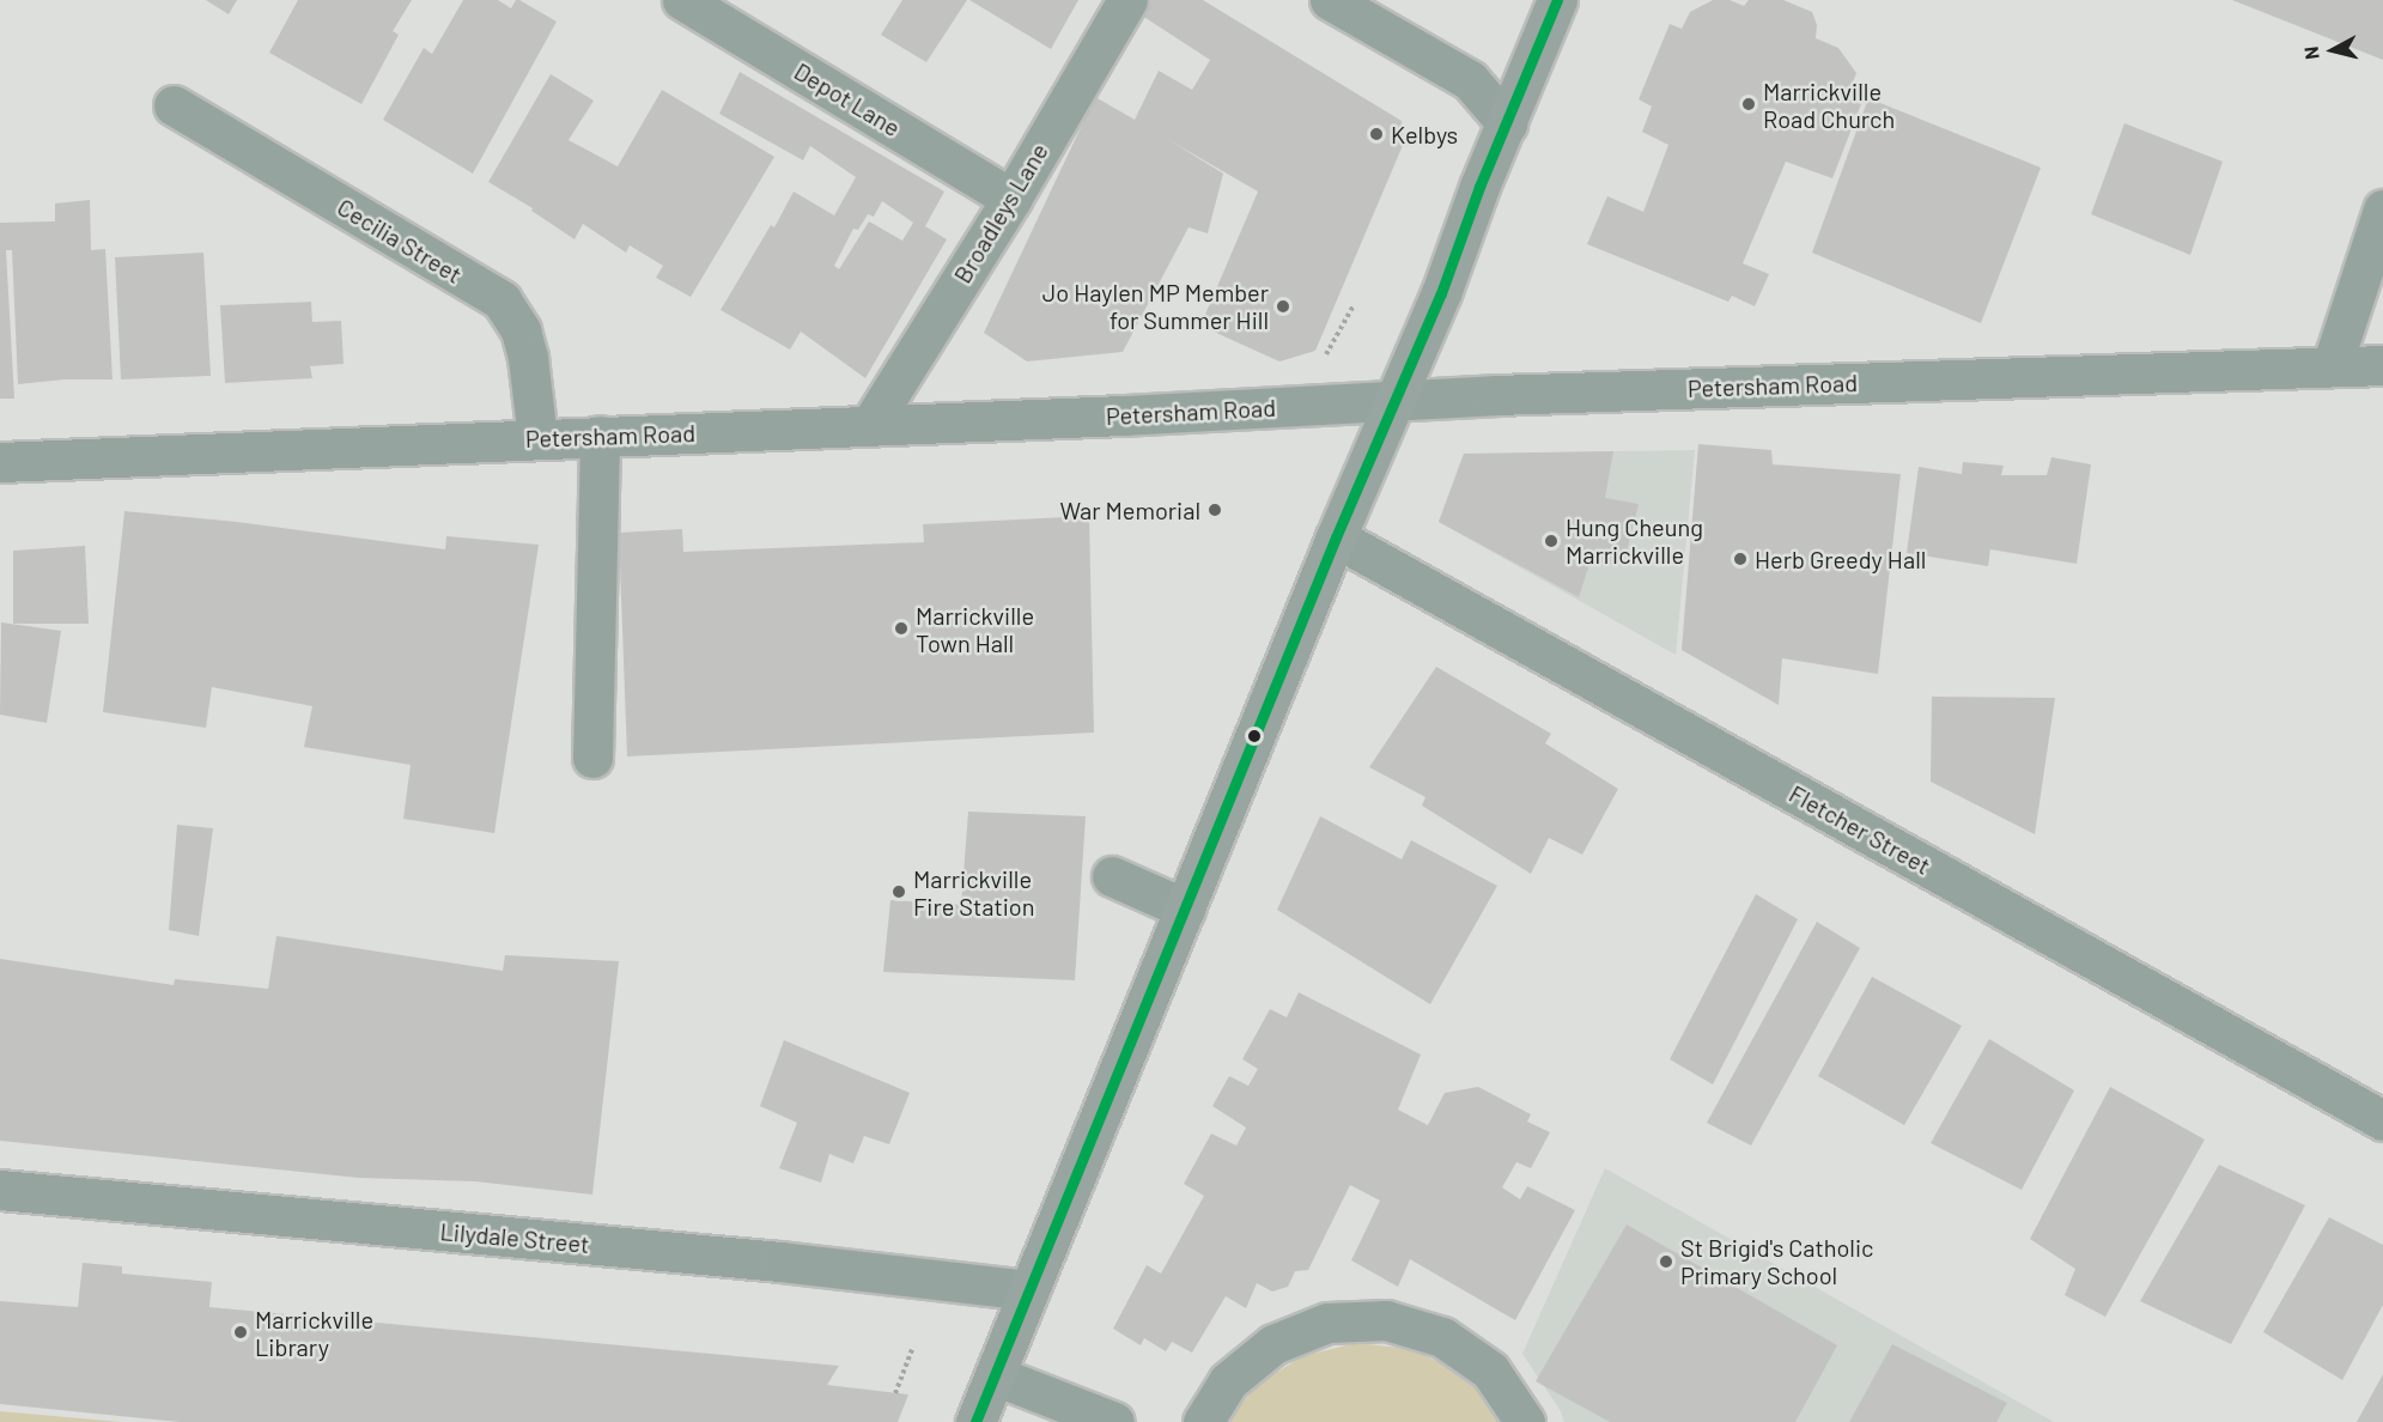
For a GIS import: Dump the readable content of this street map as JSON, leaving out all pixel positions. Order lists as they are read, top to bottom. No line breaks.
{"streets":{"street":["Depot Lane","Broadleys Lane","Cecilia Street","Petersham Road","Fletcher Street","Lilydale Street"]},"crossings":[["Depot Lane","Broadleys Lane"],["Broadleys Lane","Petersham Road"],["Cecilia Street","Petersham Road"]],"places":["Marrickville Road Church","Kelbys","Jo Haylen MP Member for Summer Hill","War Memorial","Hung Cheung Marrickville","Herb Greedy Hall","Marrickville Town Hall","Marrickville Fire Station","St Brigid's Catholic Primary School","Marrickville Library"],"north":"left"}
